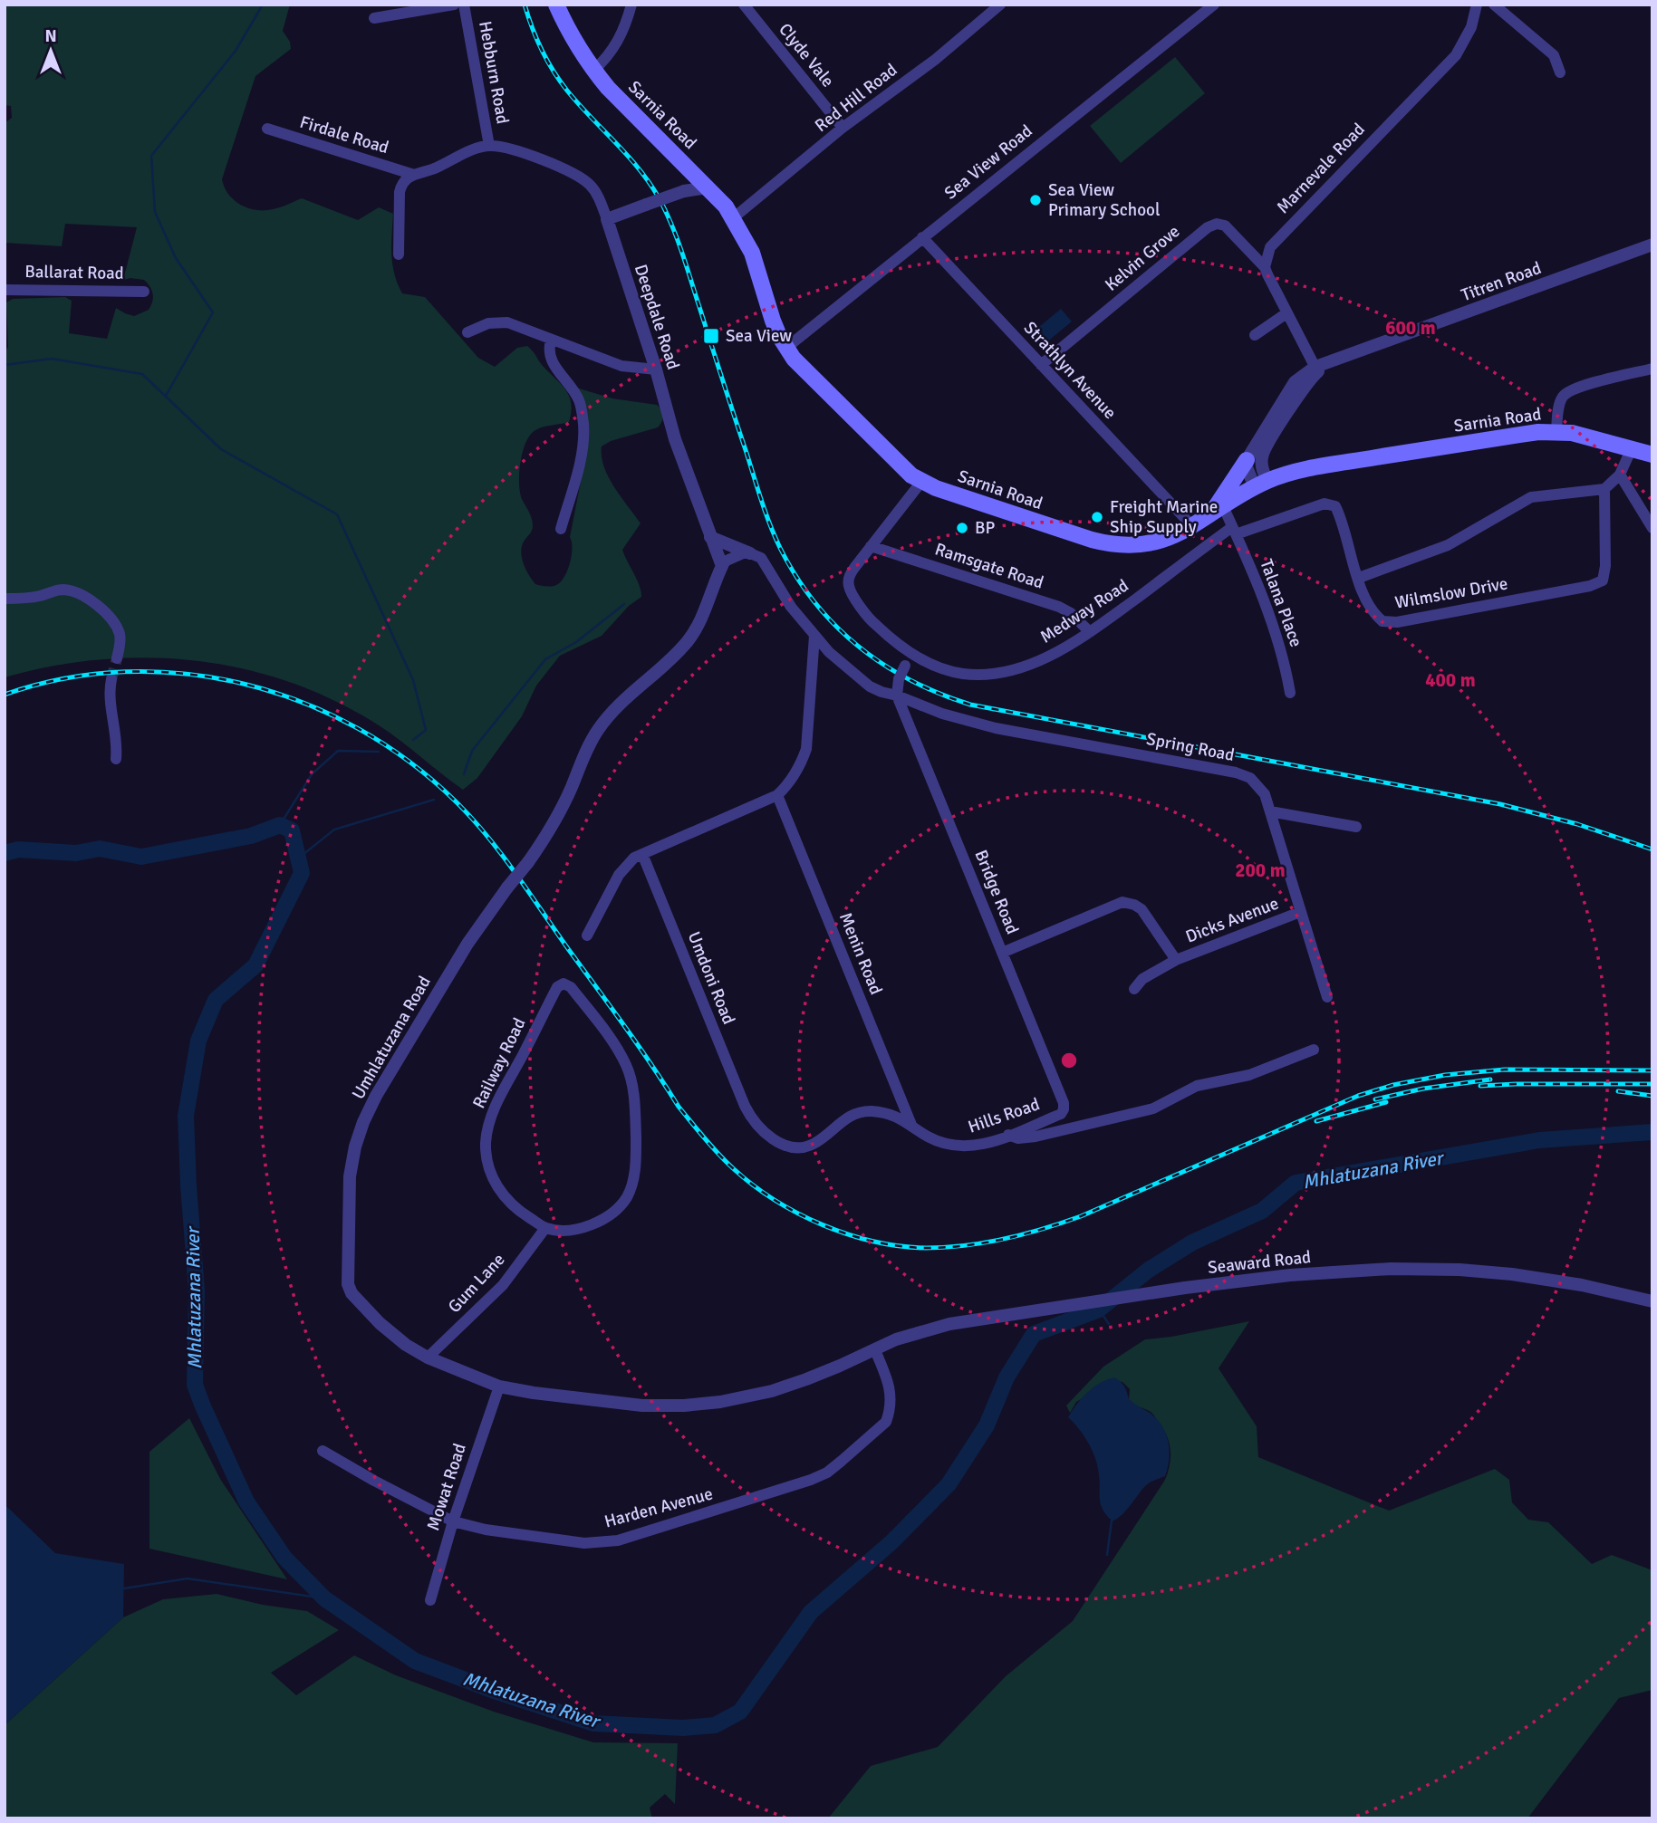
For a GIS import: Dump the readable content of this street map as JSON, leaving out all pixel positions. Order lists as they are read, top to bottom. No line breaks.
{"streets":{"main road":["Sarnia Road"],"street":["Clyde Vale","Hebburn Road","Red Hill Road","Firdale Road","Sea View Road","Marnevale Road","Kelvin Grove","Ballarat Road","Titren Road","Deepdale Road","Strathlyn Avenue","Ramsgate Road","Wilmslow Drive","Talana Place","Medway Road","Spring Road","Bridge Road","Dicks Avenue","Menin Road","Umdoni Road","Umhlatuzana Road","Railway Road","Hills Road","Seaward Road","Gum Lane","Mowat Road","Harden Avenue"]},"crossings":[["Clyde Vale","Red Hill Road"],["Hebburn Road","Deepdale Road"],["Red Hill Road","Sarnia Road"],["Sarnia Road","Sea View Road"],["Sarnia Road","Strathlyn Avenue"],["Sarnia Road","Medway Road"],["Sea View Road","Strathlyn Avenue"],["Marnevale Road","Kelvin Grove"],["Kelvin Grove","Strathlyn Avenue"],["Deepdale Road","Umhlatuzana Road"],["Ramsgate Road","Medway Road"],["Wilmslow Drive","Talana Place"],["Wilmslow Drive","Medway Road"],["Talana Place","Medway Road"],["Spring Road","Bridge Road"],["Spring Road","Dicks Avenue"],["Bridge Road","Dicks Avenue"],["Bridge Road","Hills Road"],["Menin Road","Hills Road"],["Umdoni Road","Hills Road"],["Umhlatuzana Road","Seaward Road"],["Umhlatuzana Road","Gum Lane"],["Umhlatuzana Road","Mowat Road"],["Umhlatuzana Road","Harden Avenue"],["Railway Road","Gum Lane"],["Seaward Road","Harden Avenue"],["Mowat Road","Harden Avenue"]],"water":["Mhlatuzana River"],"places":{"other":["Sea View Primary School","Freight Marine Ship Supply","BP"],"transit":["Sea View"]},"north":"top","rings":["600 m","400 m","200 m"]}
